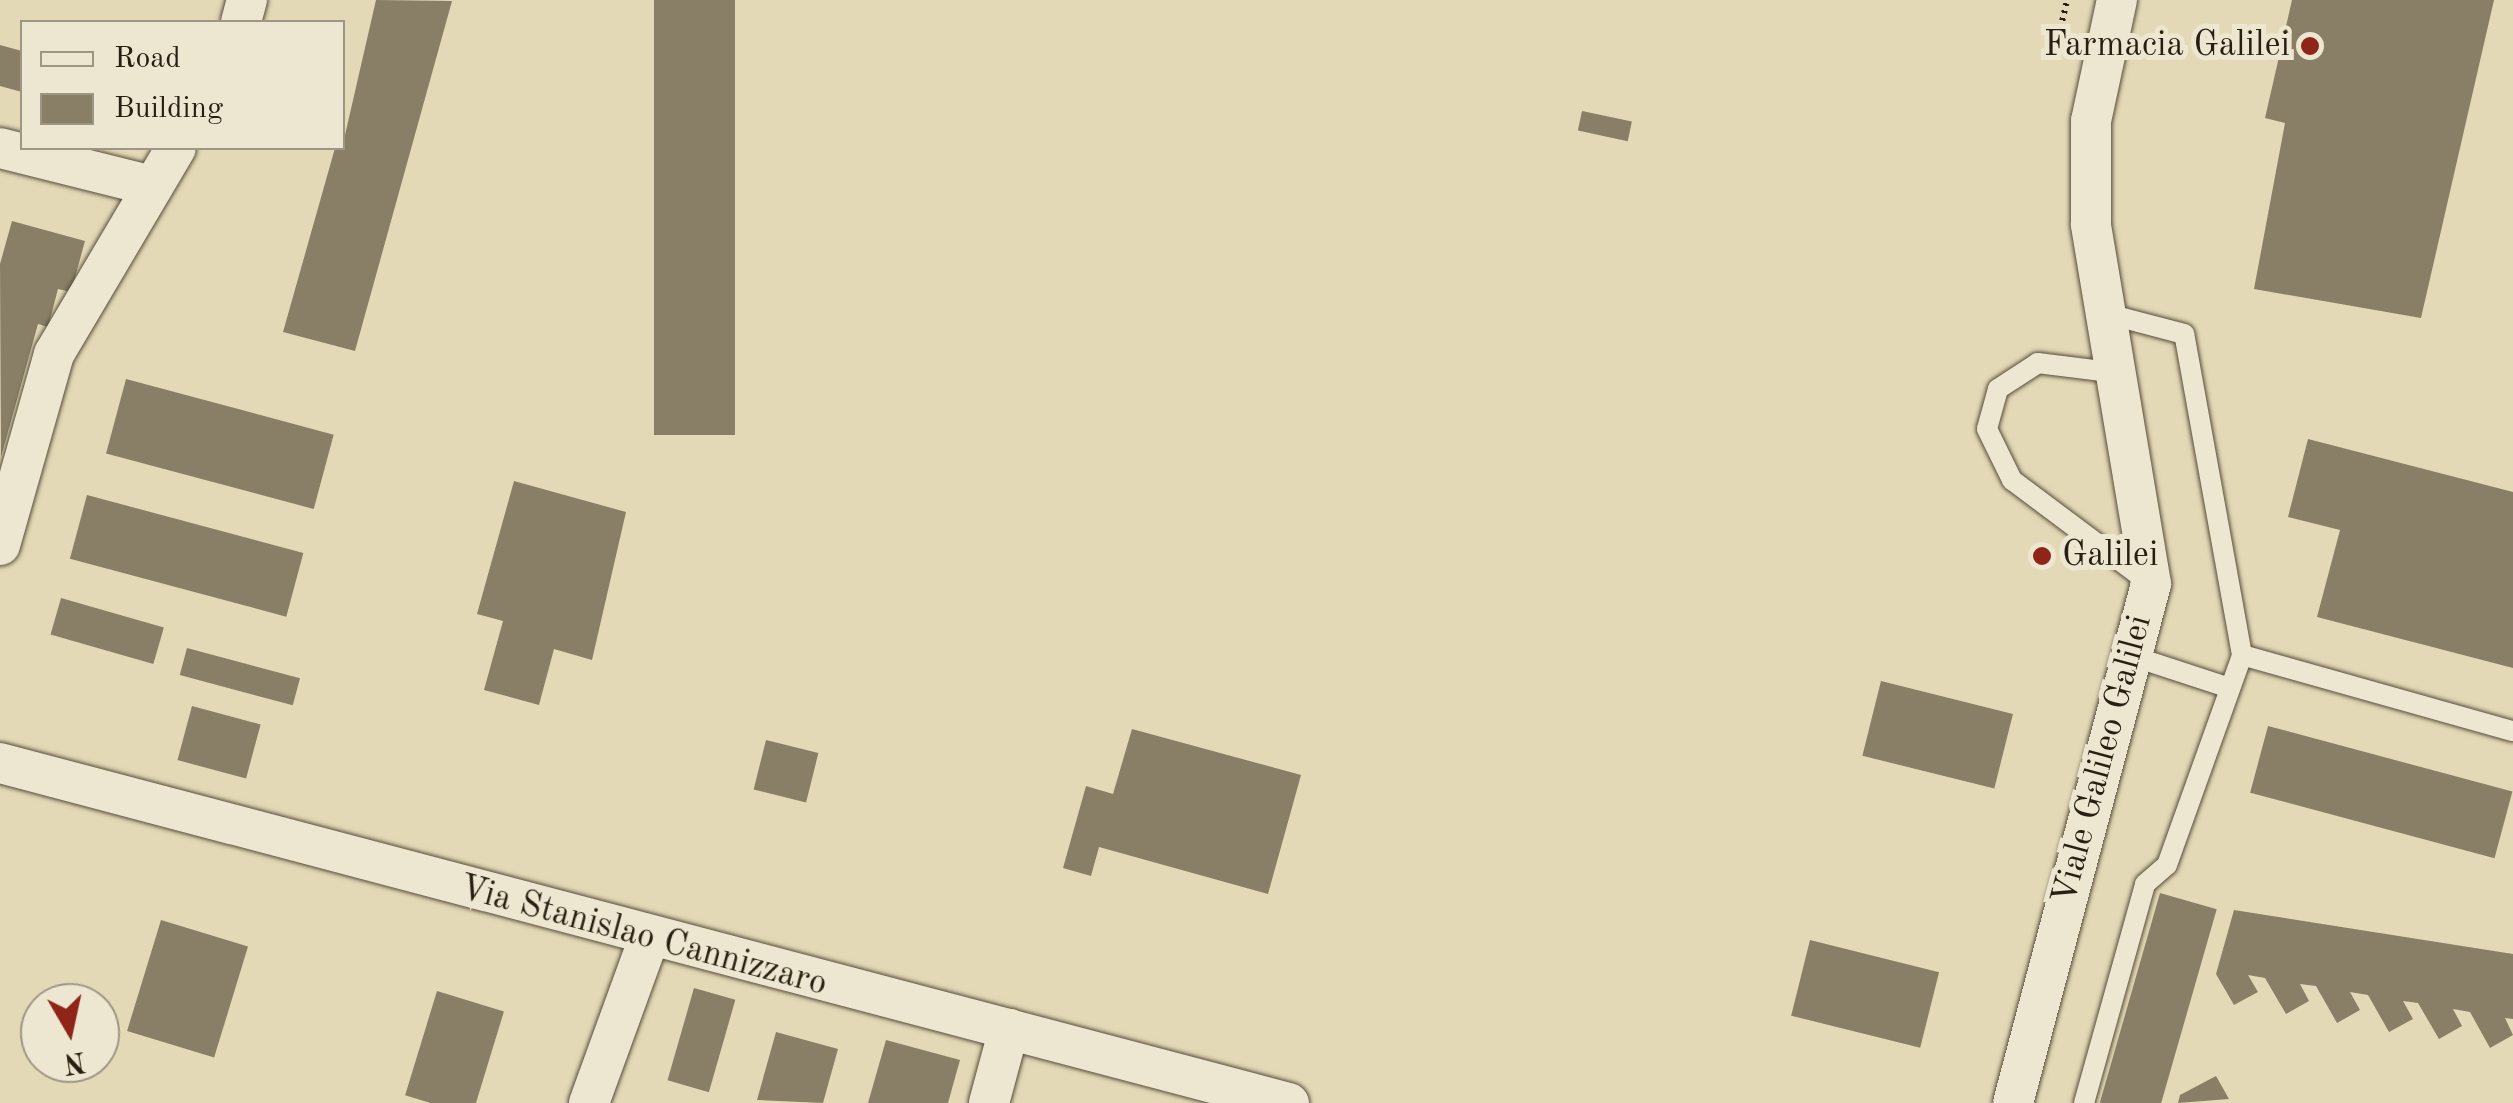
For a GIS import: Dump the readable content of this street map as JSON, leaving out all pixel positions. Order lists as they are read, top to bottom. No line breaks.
{"streets":{"street":["Viale Galileo Galilei","Via Stanislao Cannizzaro"]},"places":["Farmacia Galilei","Galilei"],"legend":["Road","Building"],"north":"bottom"}
